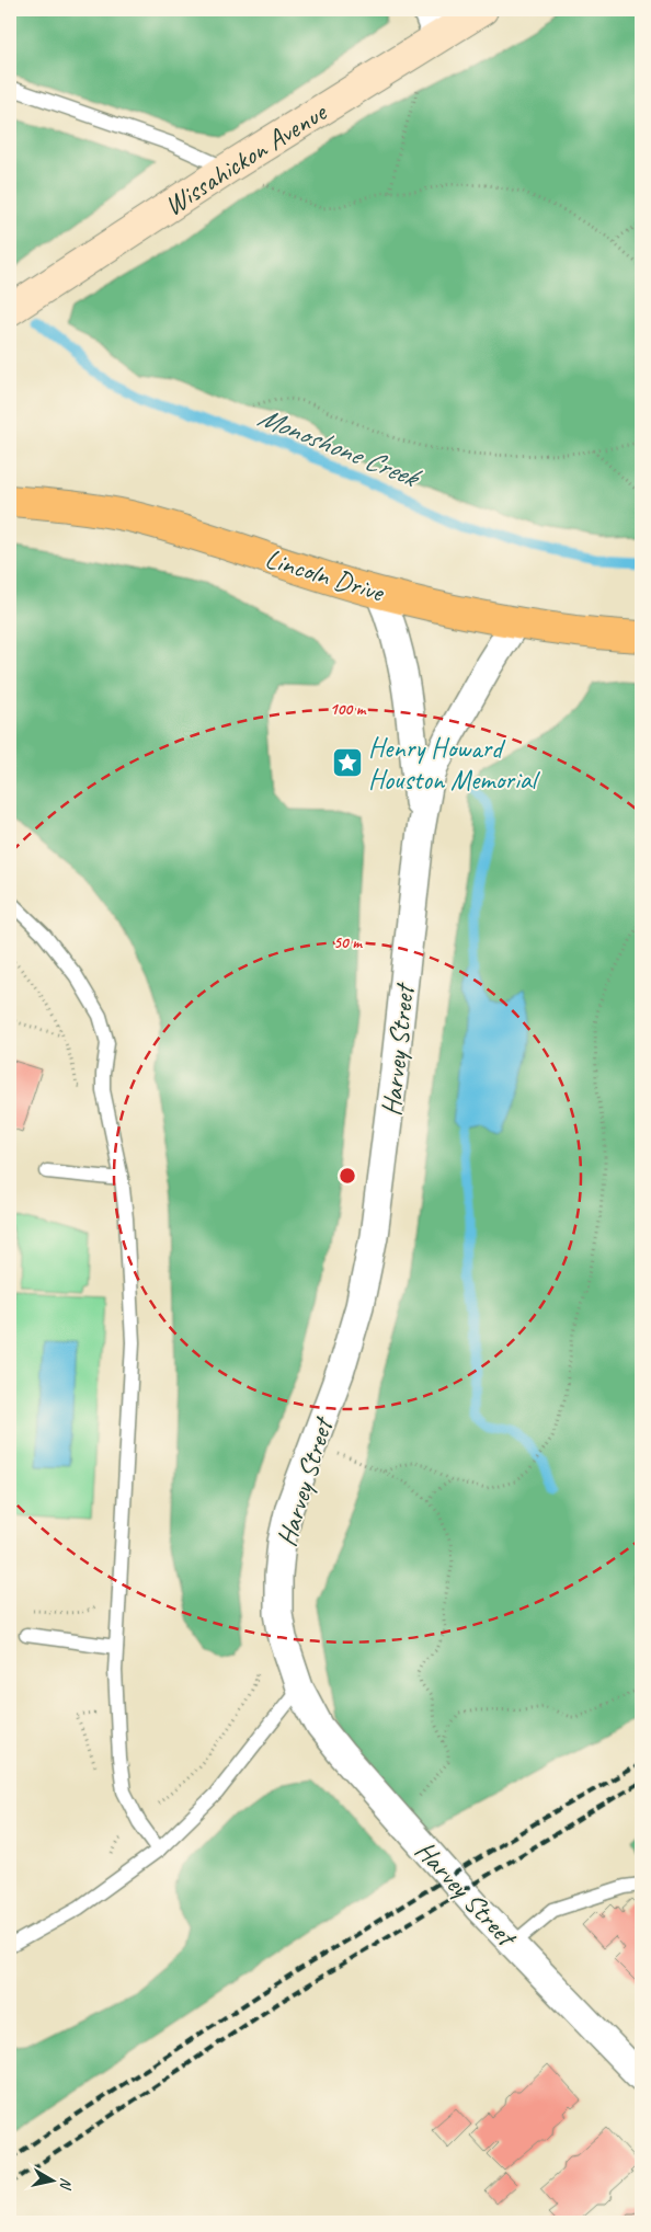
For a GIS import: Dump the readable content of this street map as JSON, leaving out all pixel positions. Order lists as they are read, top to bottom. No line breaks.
{"streets":{"main road":["Lincoln Drive"],"street":["Wissahickon Avenue","Harvey Street"]},"crossings":[["Lincoln Drive","Harvey Street"]],"water":["Monoshone Creek"],"places":{"place":["Henry Howard Houston Memorial"]},"north":"right","rings":["100 m","50 m"]}
